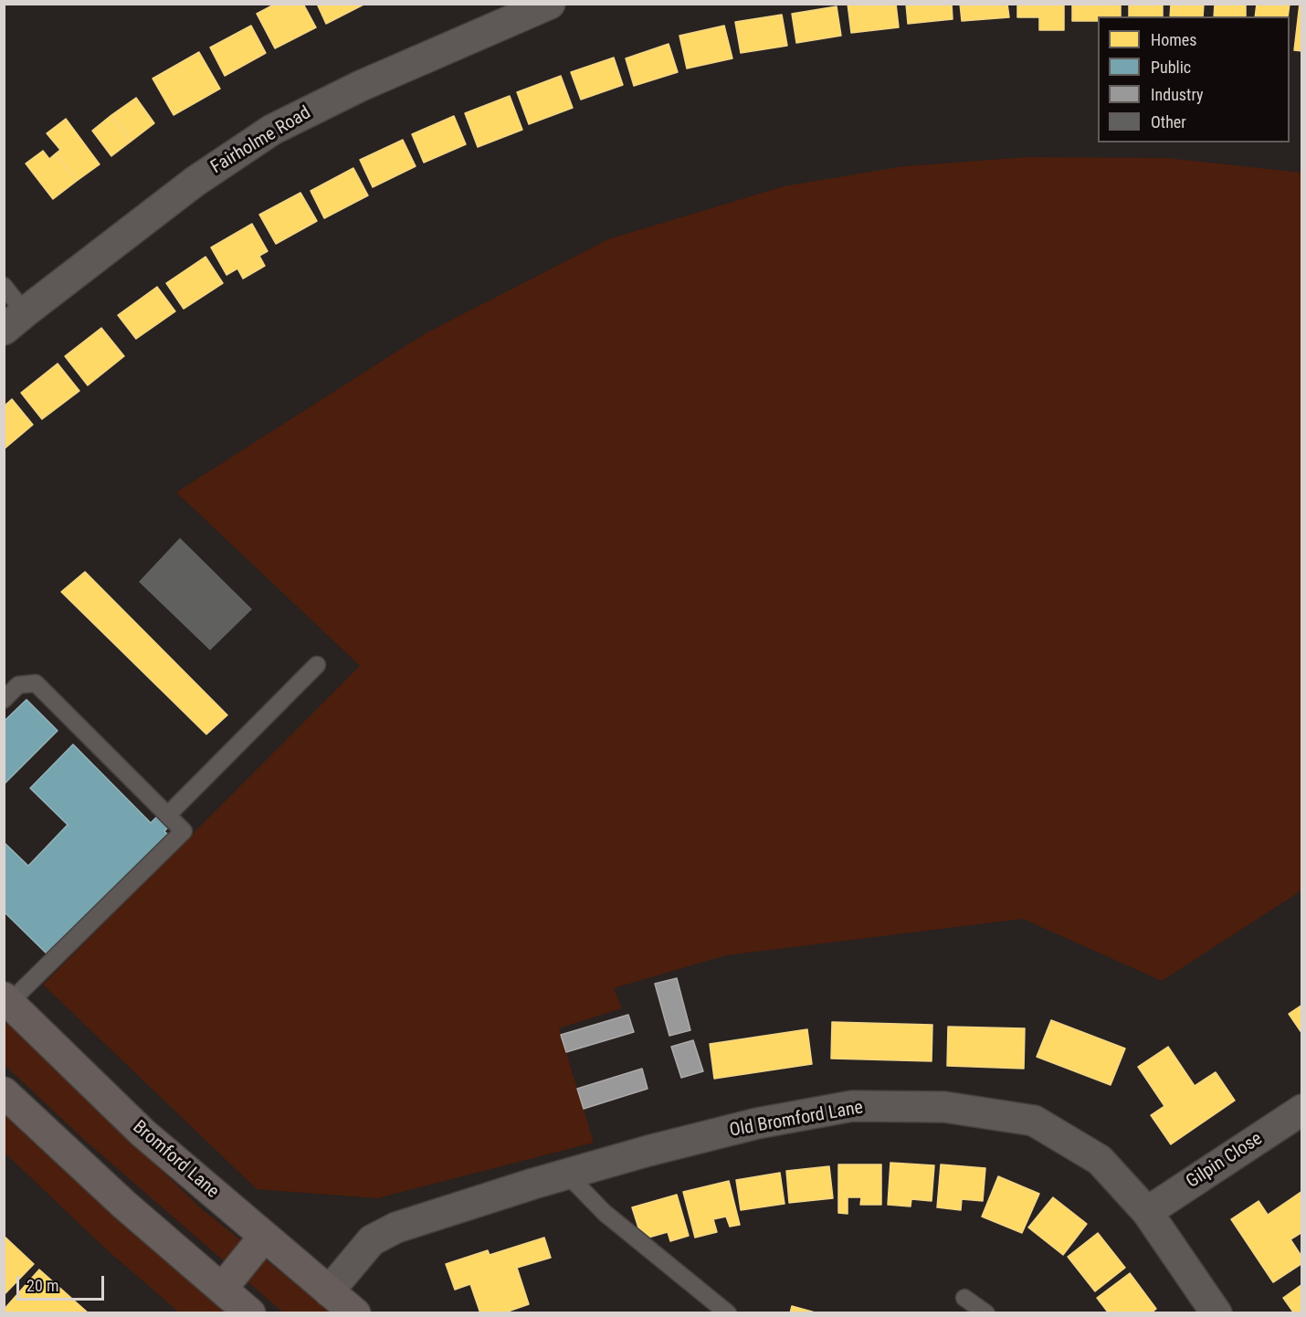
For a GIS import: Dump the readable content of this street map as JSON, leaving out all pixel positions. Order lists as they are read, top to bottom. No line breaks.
{"streets":{"main road":["Bromford Lane"],"street":["Fairholme Road","Old Bromford Lane","Gilpin Close"]},"crossings":[["Old Bromford Lane","Bromford Lane"],["Old Bromford Lane","Gilpin Close"]],"legend":["Homes","Public","Industry","Other"],"scale_bar":"20 m"}
